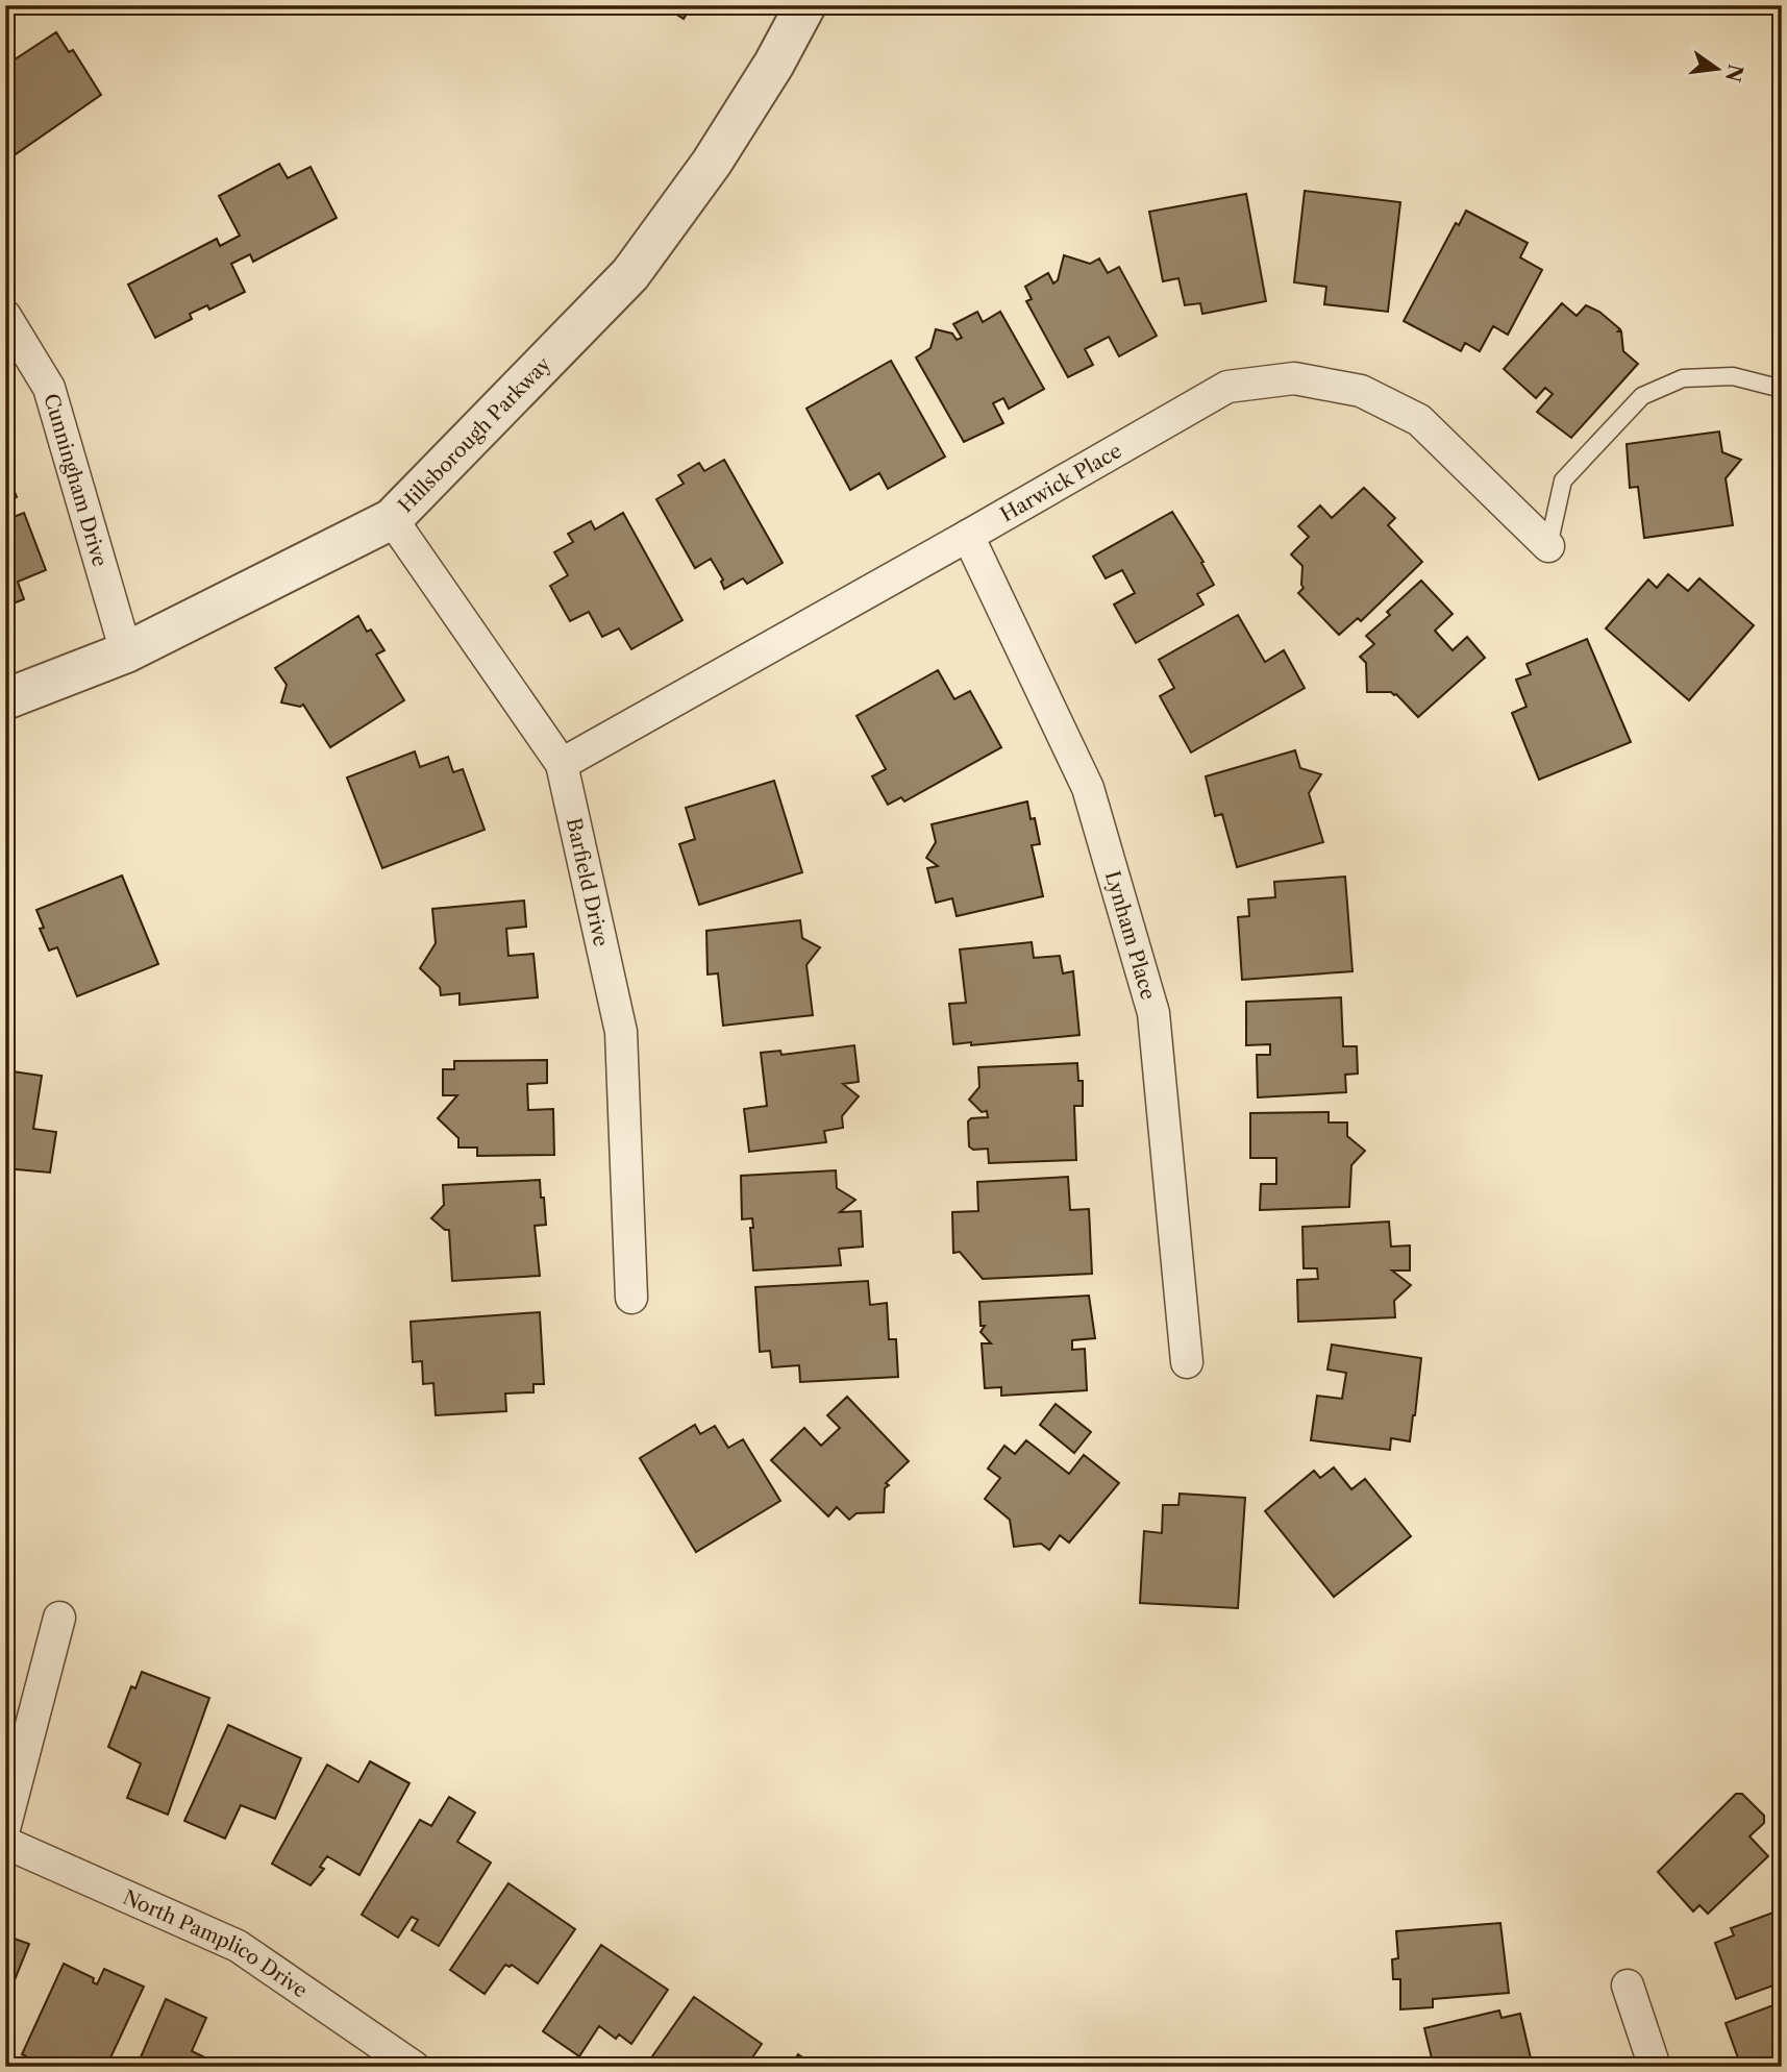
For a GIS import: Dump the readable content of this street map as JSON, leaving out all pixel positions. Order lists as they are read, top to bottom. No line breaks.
{"streets":{"street":["Hillsborough Parkway","Cunningham Drive","Harwick Place","Barfield Drive","Lynham Place","North Pamplico Drive"]},"crossings":[["Hillsborough Parkway","Cunningham Drive"],["Hillsborough Parkway","Barfield Drive"],["Harwick Place","Barfield Drive"],["Harwick Place","Lynham Place"]],"north":"right"}
